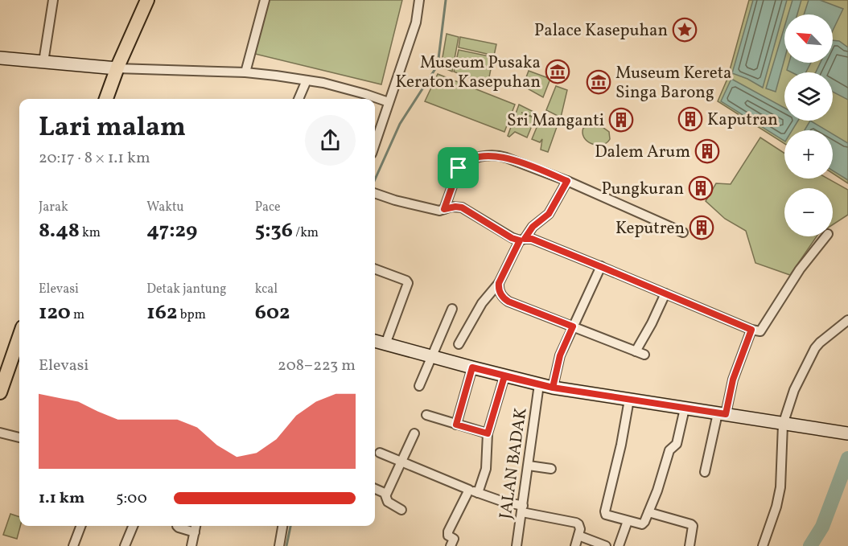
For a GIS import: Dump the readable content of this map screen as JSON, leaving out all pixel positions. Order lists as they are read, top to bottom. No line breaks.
{"streets":{"street":["JALAN BADAK"]},"places":{"place":["Palace Kasepuhan"],"museum":["Museum Pusaka Keraton Kasepuhan","Museum Kereta Singa Barong"],"building":["Kaputran","Sri Manganti","Dalem Arum","Pungkuran","Keputren"]},"north":"top left","page":{"map_buttons":["+","−"],"heading":["Lari malam","20:17 · 8 × 1.1 km"],"stats":[["Jarak","8.48 km"],["Waktu","47:29"],["Pace","5:36 /km"],["Elevasi","120 m"],["Detak jantung","162 bpm"],["kcal","602"]],"chart":["Elevasi","208–223 m"],"list":[{"name":"1.1 km","note":"5:00"}]}}
